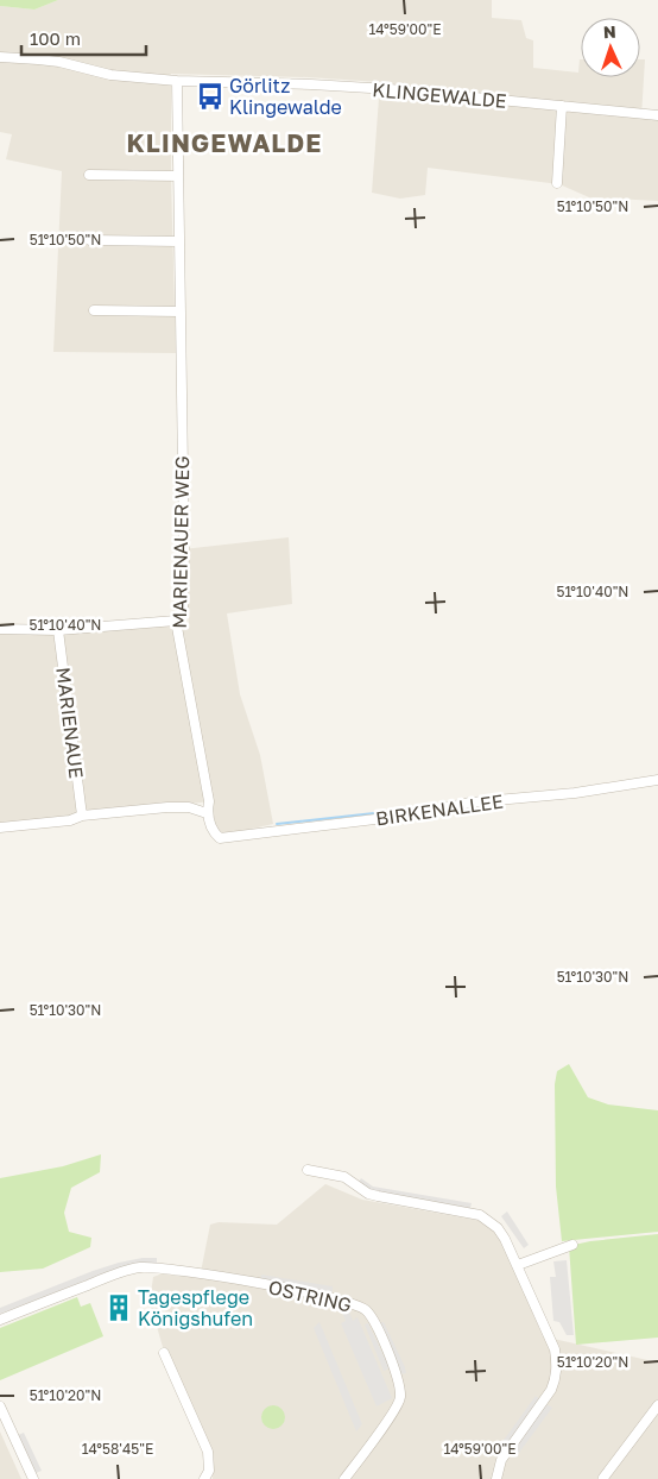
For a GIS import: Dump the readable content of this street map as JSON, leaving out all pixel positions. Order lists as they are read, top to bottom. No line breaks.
{"streets":{"street":["KLINGEWALDE","MARIENAUER WEG","MARIENAUE","BIRKENALLEE","OSTRING"]},"crossings":[["KLINGEWALDE","MARIENAUER WEG"],["MARIENAUER WEG","BIRKENALLEE"]],"districts":["KLINGEWALDE"],"places":{"bus stop":["Görlitz Klingewalde"],"building":["Tagespflege Königshufen"]},"scale_bar":"100 m","north":"top","coordinates":["14°59'00\"E","51°10'50\"N","51°10'40\"N","51°10'30\"N","51°10'20\"N","14°58'45\"E"]}
